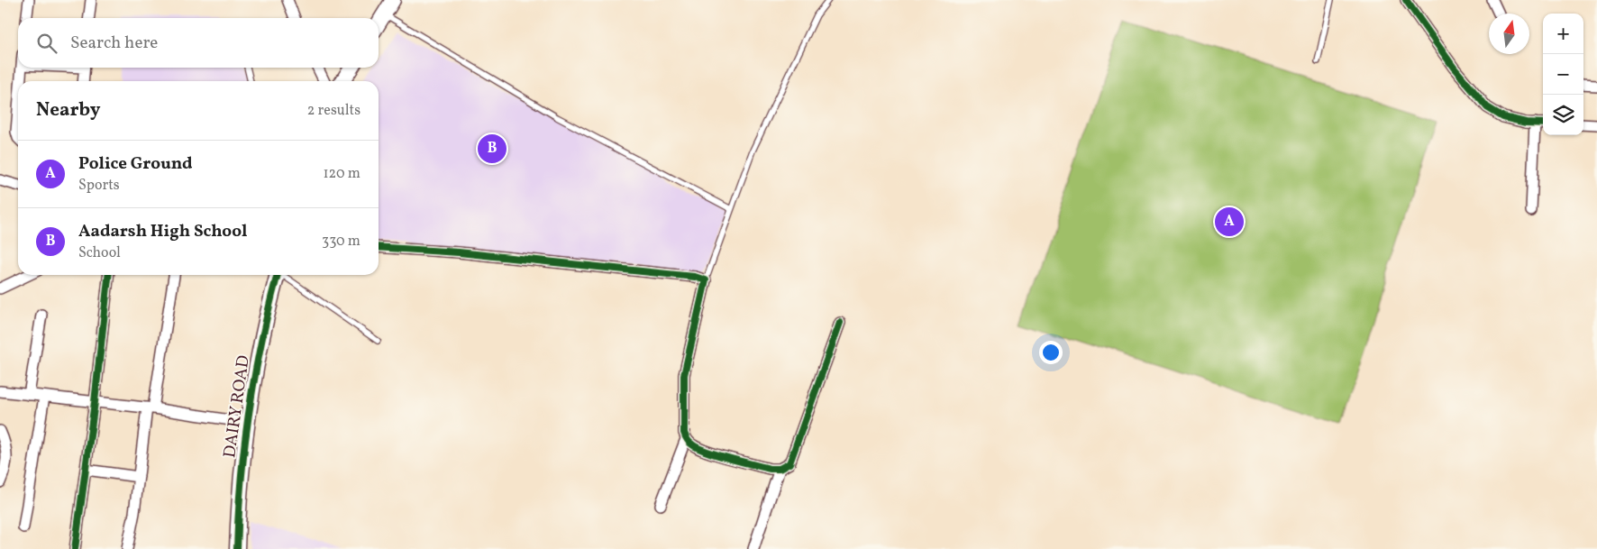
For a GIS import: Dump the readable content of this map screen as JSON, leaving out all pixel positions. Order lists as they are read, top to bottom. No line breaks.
{"streets":{"street":["DAIRY ROAD"]},"north":"top","page":{"map_buttons":["+","−"],"search":"Search here","heading":["Nearby","2 results"],"pins":["B","A"],"list":[{"mark":"A","name":"Police Ground","note":"Sports","value":"120 m"},{"mark":"B","name":"Aadarsh High School","note":"School","value":"330 m"}]}}
